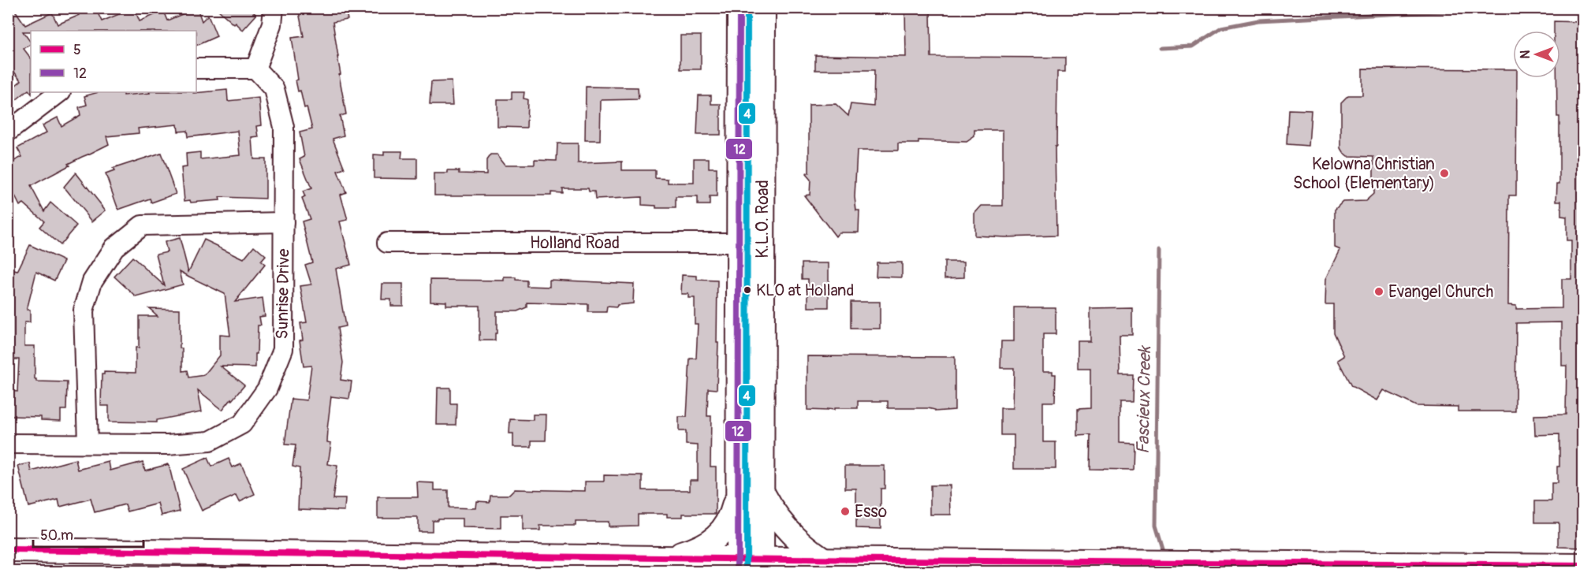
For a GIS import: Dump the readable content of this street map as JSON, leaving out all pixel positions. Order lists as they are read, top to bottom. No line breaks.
{"streets":{"main road":["K.L.O. Road"],"street":["Holland Road","Sunrise Drive"]},"crossings":[["K.L.O. Road","Holland Road"]],"water":["Fascieux Creek"],"places":["Kelowna Christian School (Elementary)","KLO at Holland","Evangel Church","Esso"],"lines":["transit line 12","transit line 4","transit line 5"],"legend":["5","12"],"scale_bar":"50 m","north":"left"}
